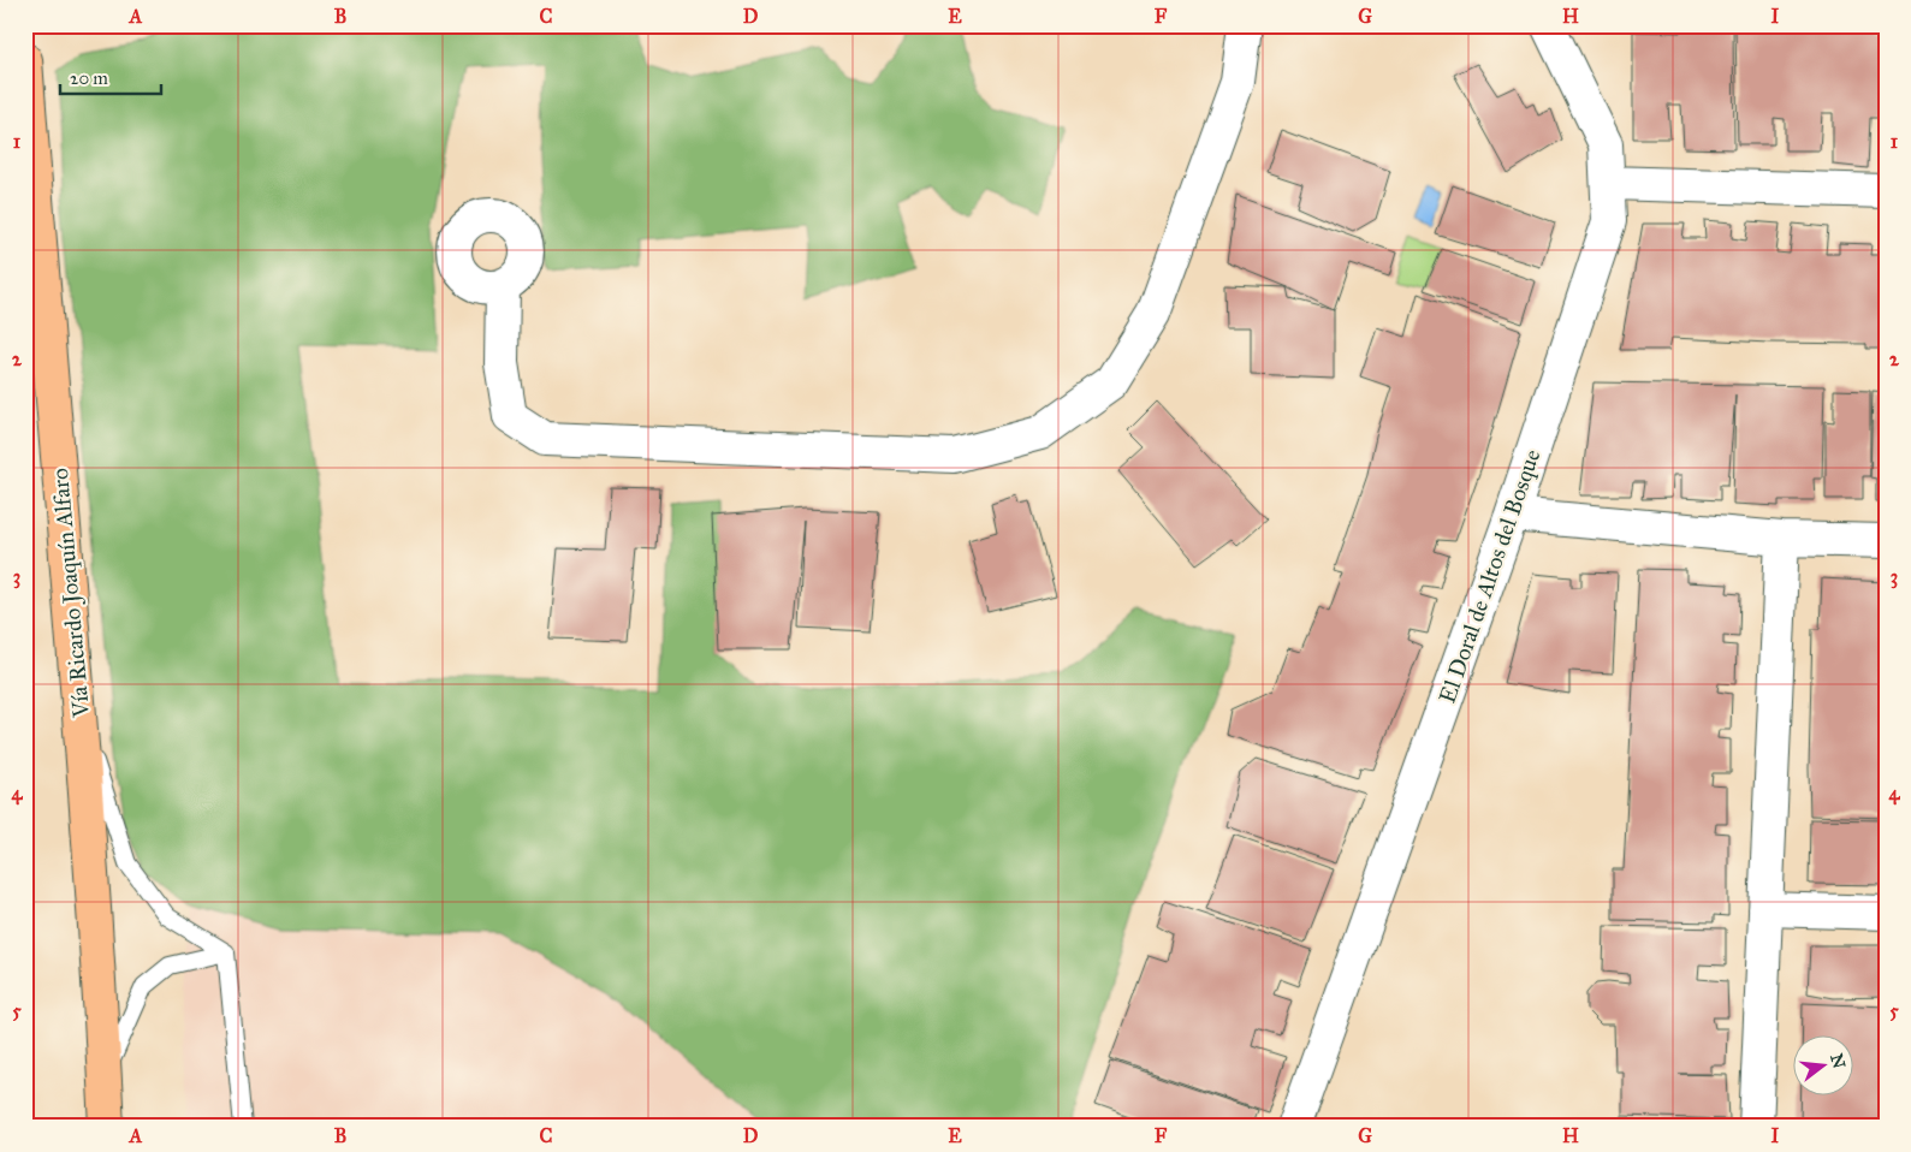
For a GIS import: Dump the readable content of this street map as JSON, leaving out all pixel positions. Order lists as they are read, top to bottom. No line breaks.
{"streets":{"main road":["Vía Ricardo Joaquín Alfaro"],"street":["El Doral de Altos del Bosque"]},"scale_bar":"20 m","north":"right","grid":{"columns":["A","B","C","D","E","F","G","H","I"],"rows":["1","2","3","4","5"]}}
